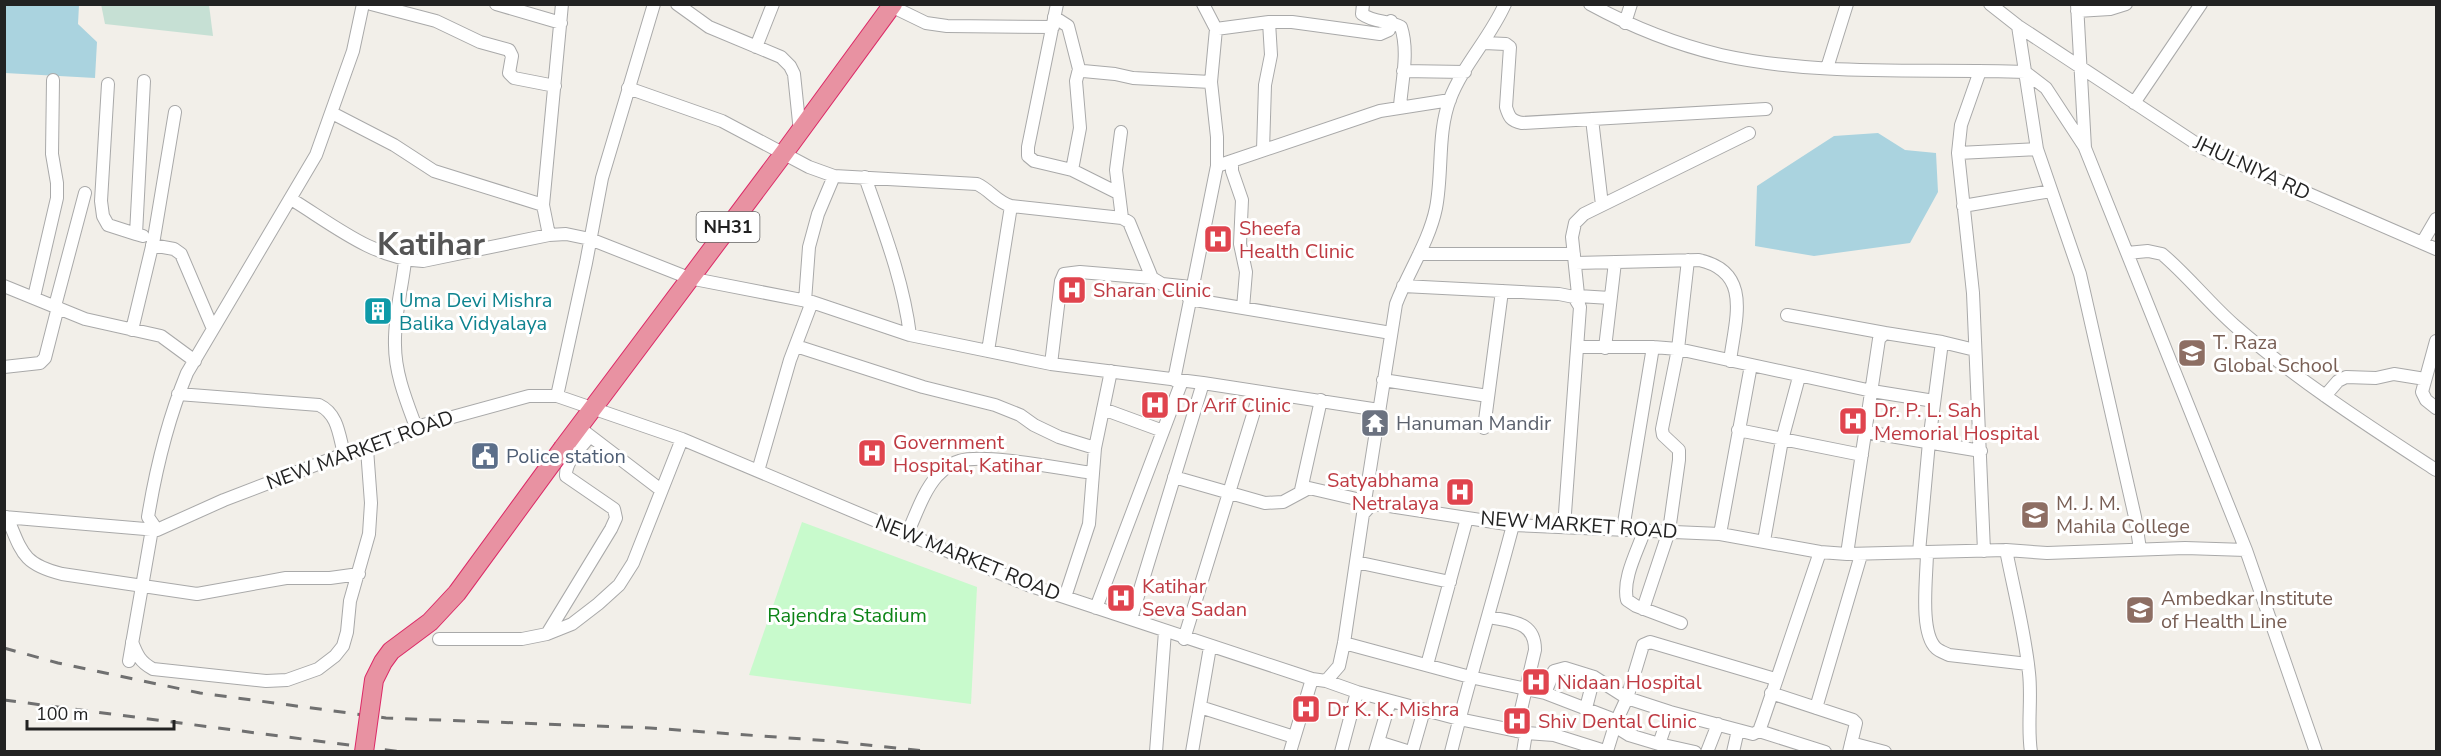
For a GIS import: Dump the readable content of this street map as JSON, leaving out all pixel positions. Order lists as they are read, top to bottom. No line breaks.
{"streets":{"highway":["NH31"],"street":["JHULNIYA RD","NEW MARKET ROAD"]},"crossings":[["NH31","NEW MARKET ROAD"]],"districts":["Katihar"],"parks":["Rajendra Stadium"],"places":{"hospital":["Sheefa Health Clinic","Sharan Clinic","Dr Arif Clinic","Dr. P. L. Sah Memorial Hospital","Government Hospital, Katihar","Satyabhama Netralaya","Katihar Seva Sadan","Nidaan Hospital","Dr K. K. Mishra","Shiv Dental Clinic"],"building":["Uma Devi Mishra Balika Vidyalaya"],"school or university":["T. Raza Global School","M. J. M. Mahila College","Ambedkar Institute of Health Line"],"temple":["Hanuman Mandir"],"public building":["Police station"]},"scale_bar":"100 m"}
